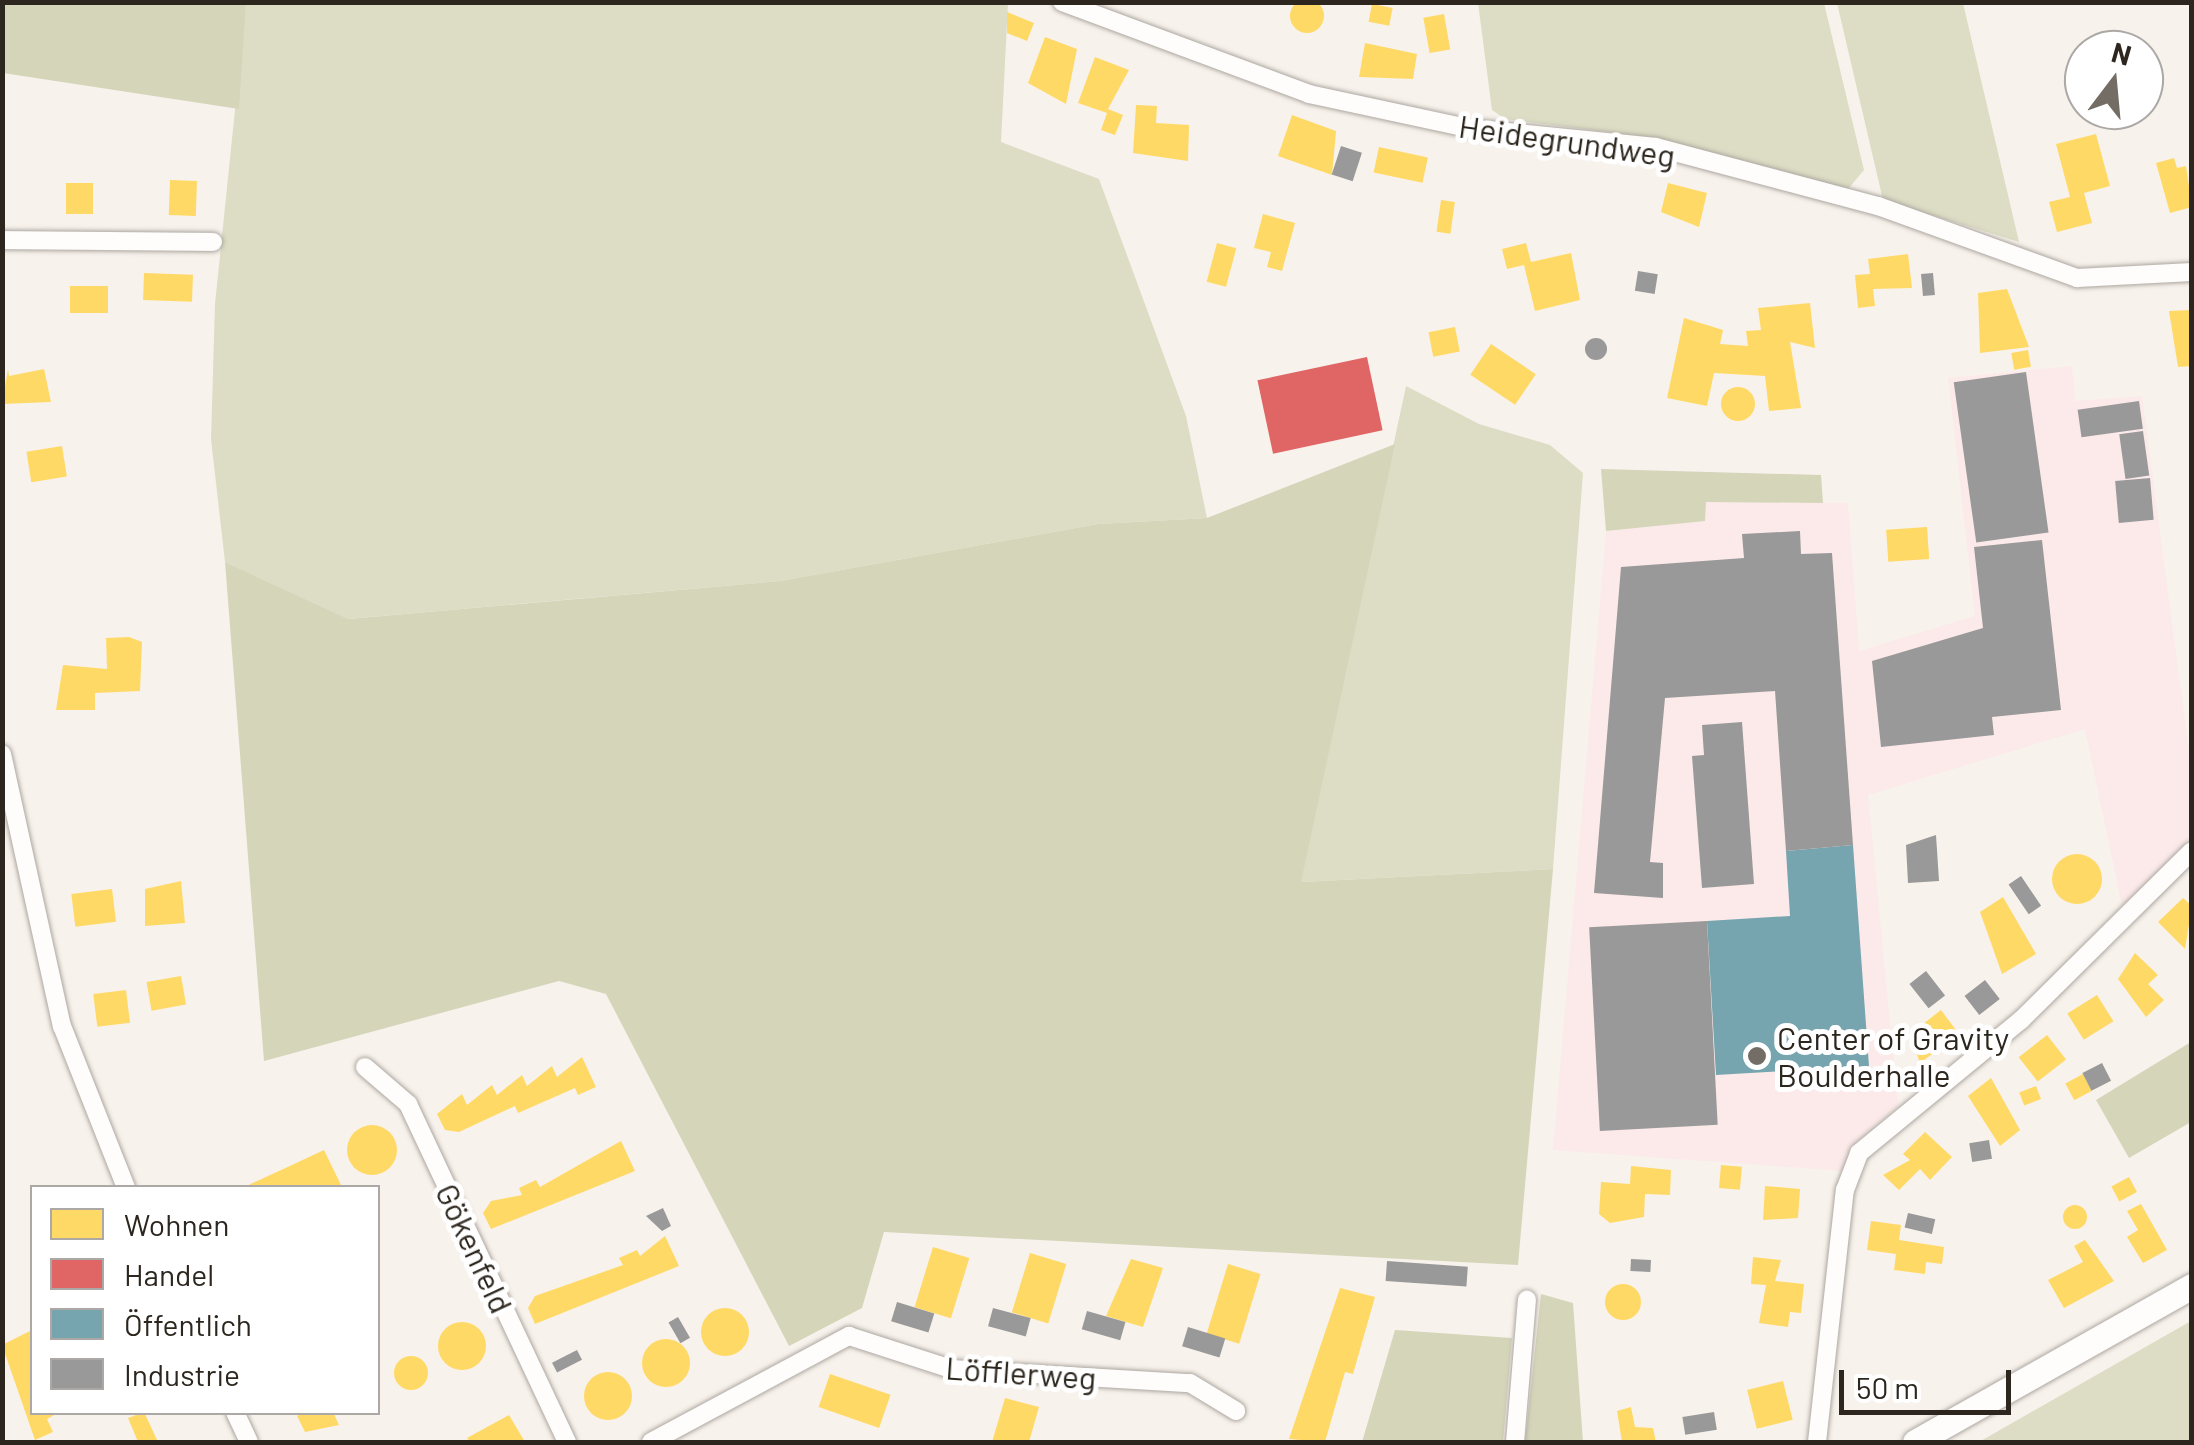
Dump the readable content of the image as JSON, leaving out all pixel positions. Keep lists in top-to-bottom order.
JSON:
{
  "streets": {
    "street": ["Heidegrundweg", "Gökenfeld", "Löfflerweg"]
  },
  "places": ["Center of Gravity Boulderhalle"],
  "legend": [
    "Wohnen",
    "Handel",
    "Öffentlich",
    "Industrie"
  ],
  "scale_bar": "50 m",
  "north": "top"
}
